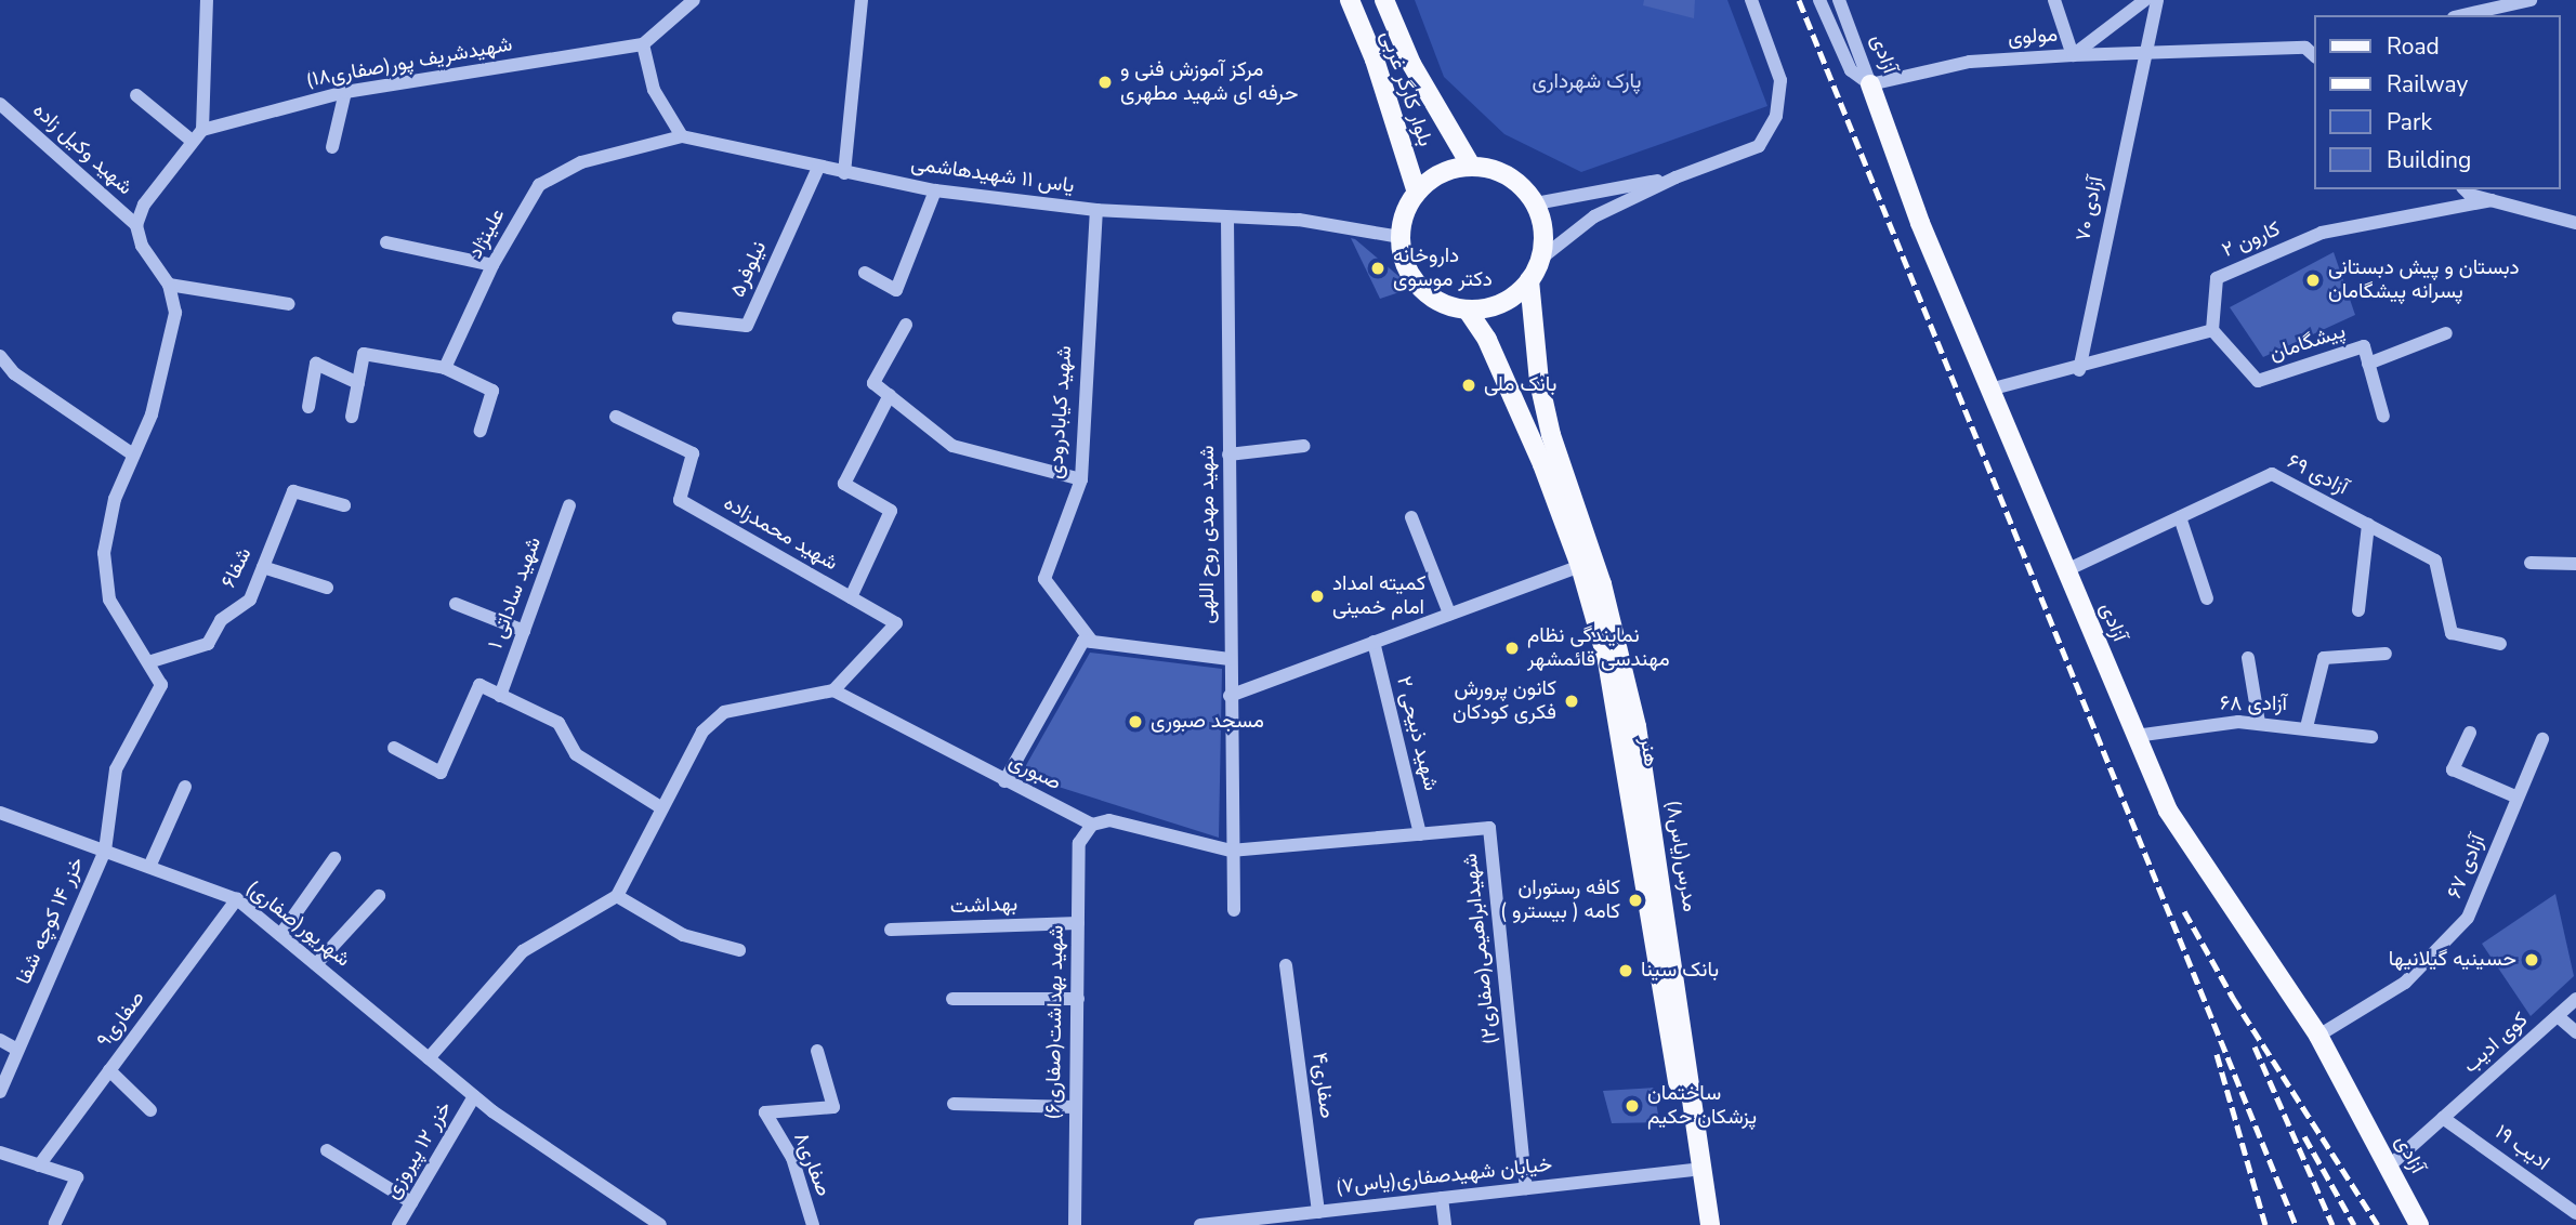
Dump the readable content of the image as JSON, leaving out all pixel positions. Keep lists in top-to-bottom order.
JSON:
{
  "streets": {
    "main road": [
      "آزادی",
      "بلوار کارگر غربی",
      "هنر",
      "مدرس(یاس۸)"
    ],
    "street": [
      "مولوی",
      "شهیدشریف پور(صفاری۱۸)",
      "شهید وکیل زاده",
      "یاس ۱۱ شهیدهاشمی",
      "آزادی ۷۰",
      "علینژاد",
      "کارون ۲",
      "نیلوفر۵",
      "پیشگامان",
      "شهید کیابادرودی",
      "آزادی ۶۹",
      "شهید محمدزاده",
      "شهید مهدی روح اللهی",
      "شفا۶",
      "شهید ساداتی ۱",
      "آزادی ۶۸",
      "شهید ذبیحی ۲",
      "صبوری",
      "آزادی ۶۷",
      "بهداشت",
      "خزر ۱۴ کوچه شفا",
      "شهریور(صفاری)",
      "شهیدابراهیمی(صفاری۲)",
      "صفاری۹",
      "شهید بهداشت(صفاری۶)",
      "کوی ادیب",
      "صفاری۴",
      "ادیب ۱۹",
      "خزر ۱۲ پیروزی",
      "صفاری۸",
      "خیابان شهیدصفاری(یاس۷)"
    ]
  },
  "crossings": [
    ["مولوی", "آزادی"],
    ["مولوی", "آزادی ۷۰"],
    ["آزادی", "آزادی ۶۹"],
    ["آزادی", "آزادی ۶۸"],
    ["آزادی", "آزادی ۶۷"],
    ["آزادی", "کوی ادیب"],
    ["شهیدشریف پور(صفاری۱۸)", "شهید وکیل زاده"],
    ["بلوار کارگر غربی", "یاس ۱۱ شهیدهاشمی"],
    ["بلوار کارگر غربی", "هنر"],
    ["بلوار کارگر غربی", "مدرس(یاس۸)"],
    ["یاس ۱۱ شهیدهاشمی", "علینژاد"],
    ["یاس ۱۱ شهیدهاشمی", "نیلوفر۵"],
    ["یاس ۱۱ شهیدهاشمی", "شهید کیابادرودی"],
    ["یاس ۱۱ شهیدهاشمی", "شهید مهدی روح اللهی"],
    ["یاس ۱۱ شهیدهاشمی", "هنر"],
    ["یاس ۱۱ شهیدهاشمی", "مدرس(یاس۸)"],
    ["کارون ۲", "پیشگامان"],
    ["شهید محمدزاده", "صبوری"],
    ["شهید مهدی روح اللهی", "صبوری"],
    ["شهید مهدی روح اللهی", "شهیدابراهیمی(صفاری۲)"],
    ["شهید ذبیحی ۲", "شهیدابراهیمی(صفاری۲)"],
    ["هنر", "مدرس(یاس۸)"],
    ["هنر", "خیابان شهیدصفاری(یاس۷)"],
    ["صبوری", "شهیدابراهیمی(صفاری۲)"],
    ["صبوری", "شهید بهداشت(صفاری۶)"],
    ["بهداشت", "شهید بهداشت(صفاری۶)"],
    ["خزر ۱۴ کوچه شفا", "شهریور(صفاری)"],
    ["شهریور(صفاری)", "صفاری۹"],
    ["شهریور(صفاری)", "خزر ۱۲ پیروزی"],
    ["شهیدابراهیمی(صفاری۲)", "خیابان شهیدصفاری(یاس۷)"],
    ["کوی ادیب", "ادیب ۱۹"],
    ["صفاری۴", "خیابان شهیدصفاری(یاس۷)"]
  ],
  "parks": ["پارک شهرداری"],
  "places": [
    "مرکز آموزش فنی و حرفه ای شهید مطهری",
    "داروخانه دکتر موسوی",
    "دبستان و پیش دبستانی پسرانه پیشگامان",
    "بانک ملی",
    "کمیته امداد امام خمینی",
    "نمایندگی نظام مهندسی قائمشهر",
    "کانون پرورش فکری کودکان",
    "مسجد صبوری",
    "کافه رستوران کامه ( بیسترو )",
    "حسینیه گیلانیها",
    "بانک سینا",
    "ساختمان پزشکان حکیم"
  ],
  "legend": [
    "Road",
    "Railway",
    "Park",
    "Building"
  ]
}
